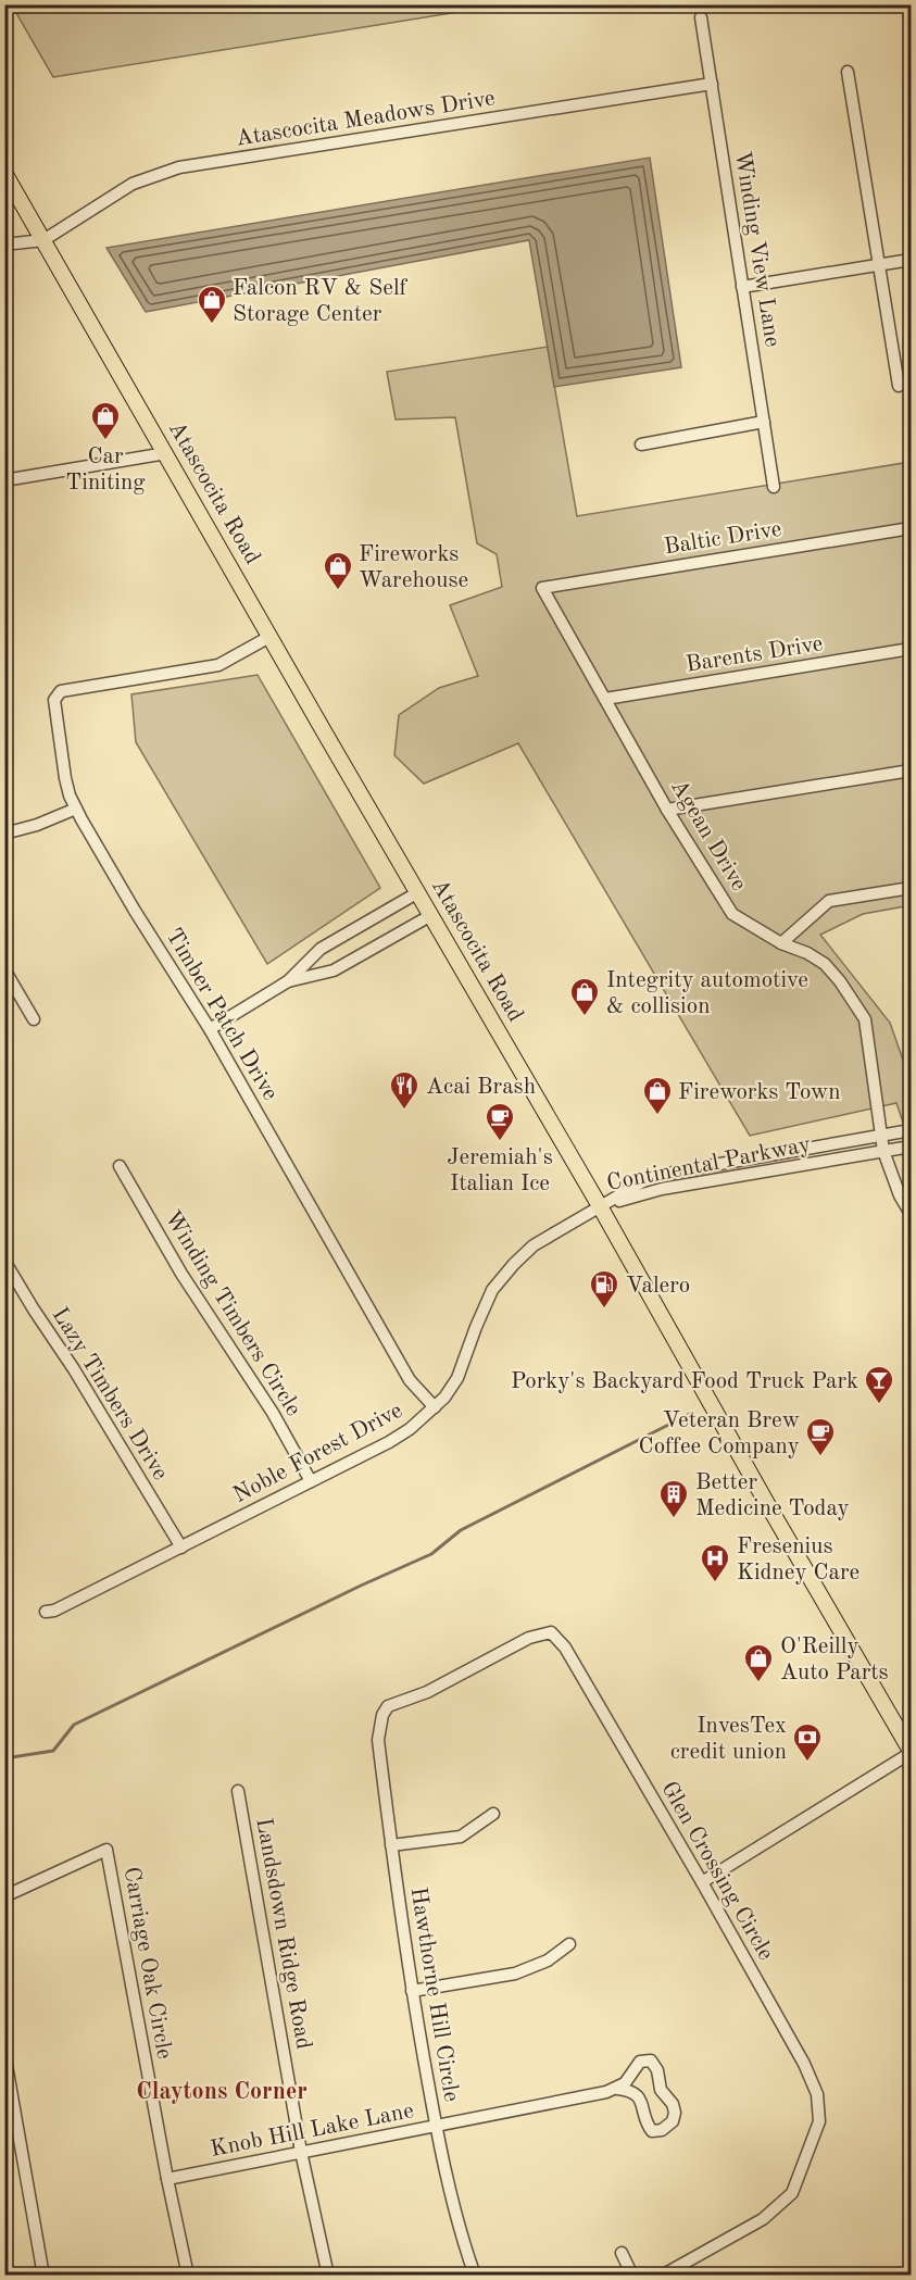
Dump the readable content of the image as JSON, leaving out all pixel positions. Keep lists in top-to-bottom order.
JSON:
{
  "streets": {
    "main road": ["Atascocita Road"],
    "street": [
      "Atascocita Meadows Drive",
      "Winding View Lane",
      "Baltic Drive",
      "Barents Drive",
      "Agean Drive",
      "Timber Patch Drive",
      "Continental Parkway",
      "Winding Timbers Circle",
      "Lazy Timbers Drive",
      "Noble Forest Drive",
      "Glen Crossing Circle",
      "Landsdown Ridge Road",
      "Carriage Oak Circle",
      "Hawthorne Hill Circle",
      "Knob Hill Lake Lane"
    ]
  },
  "crossings": [
    ["Atascocita Meadows Drive", "Winding View Lane"],
    ["Atascocita Meadows Drive", "Atascocita Road"],
    ["Atascocita Road", "Timber Patch Drive"],
    ["Atascocita Road", "Continental Parkway"],
    ["Atascocita Road", "Noble Forest Drive"],
    ["Baltic Drive", "Agean Drive"],
    ["Barents Drive", "Agean Drive"],
    ["Agean Drive", "Continental Parkway"],
    ["Timber Patch Drive", "Noble Forest Drive"],
    ["Continental Parkway", "Noble Forest Drive"],
    ["Winding Timbers Circle", "Noble Forest Drive"],
    ["Lazy Timbers Drive", "Noble Forest Drive"],
    ["Glen Crossing Circle", "Hawthorne Hill Circle"],
    ["Landsdown Ridge Road", "Knob Hill Lake Lane"],
    ["Carriage Oak Circle", "Knob Hill Lake Lane"],
    ["Hawthorne Hill Circle", "Knob Hill Lake Lane"]
  ],
  "districts": ["Claytons Corner"],
  "places": {
    "shop": [
      "Falcon RV & Self Storage Center",
      "Car Tiniting",
      "Fireworks Warehouse",
      "Integrity automotive & collision",
      "Fireworks Town",
      "O'Reilly Auto Parts"
    ],
    "restaurant": ["Acai Brash"],
    "cafe": ["Jeremiah's Italian Ice", "Veteran Brew Coffee Company"],
    "fuel station": ["Valero"],
    "bar": ["Porky's Backyard Food Truck Park"],
    "building": ["Better Medicine Today"],
    "hospital": ["Fresenius Kidney Care"],
    "bank": ["InvesTex credit union"]
  }
}
